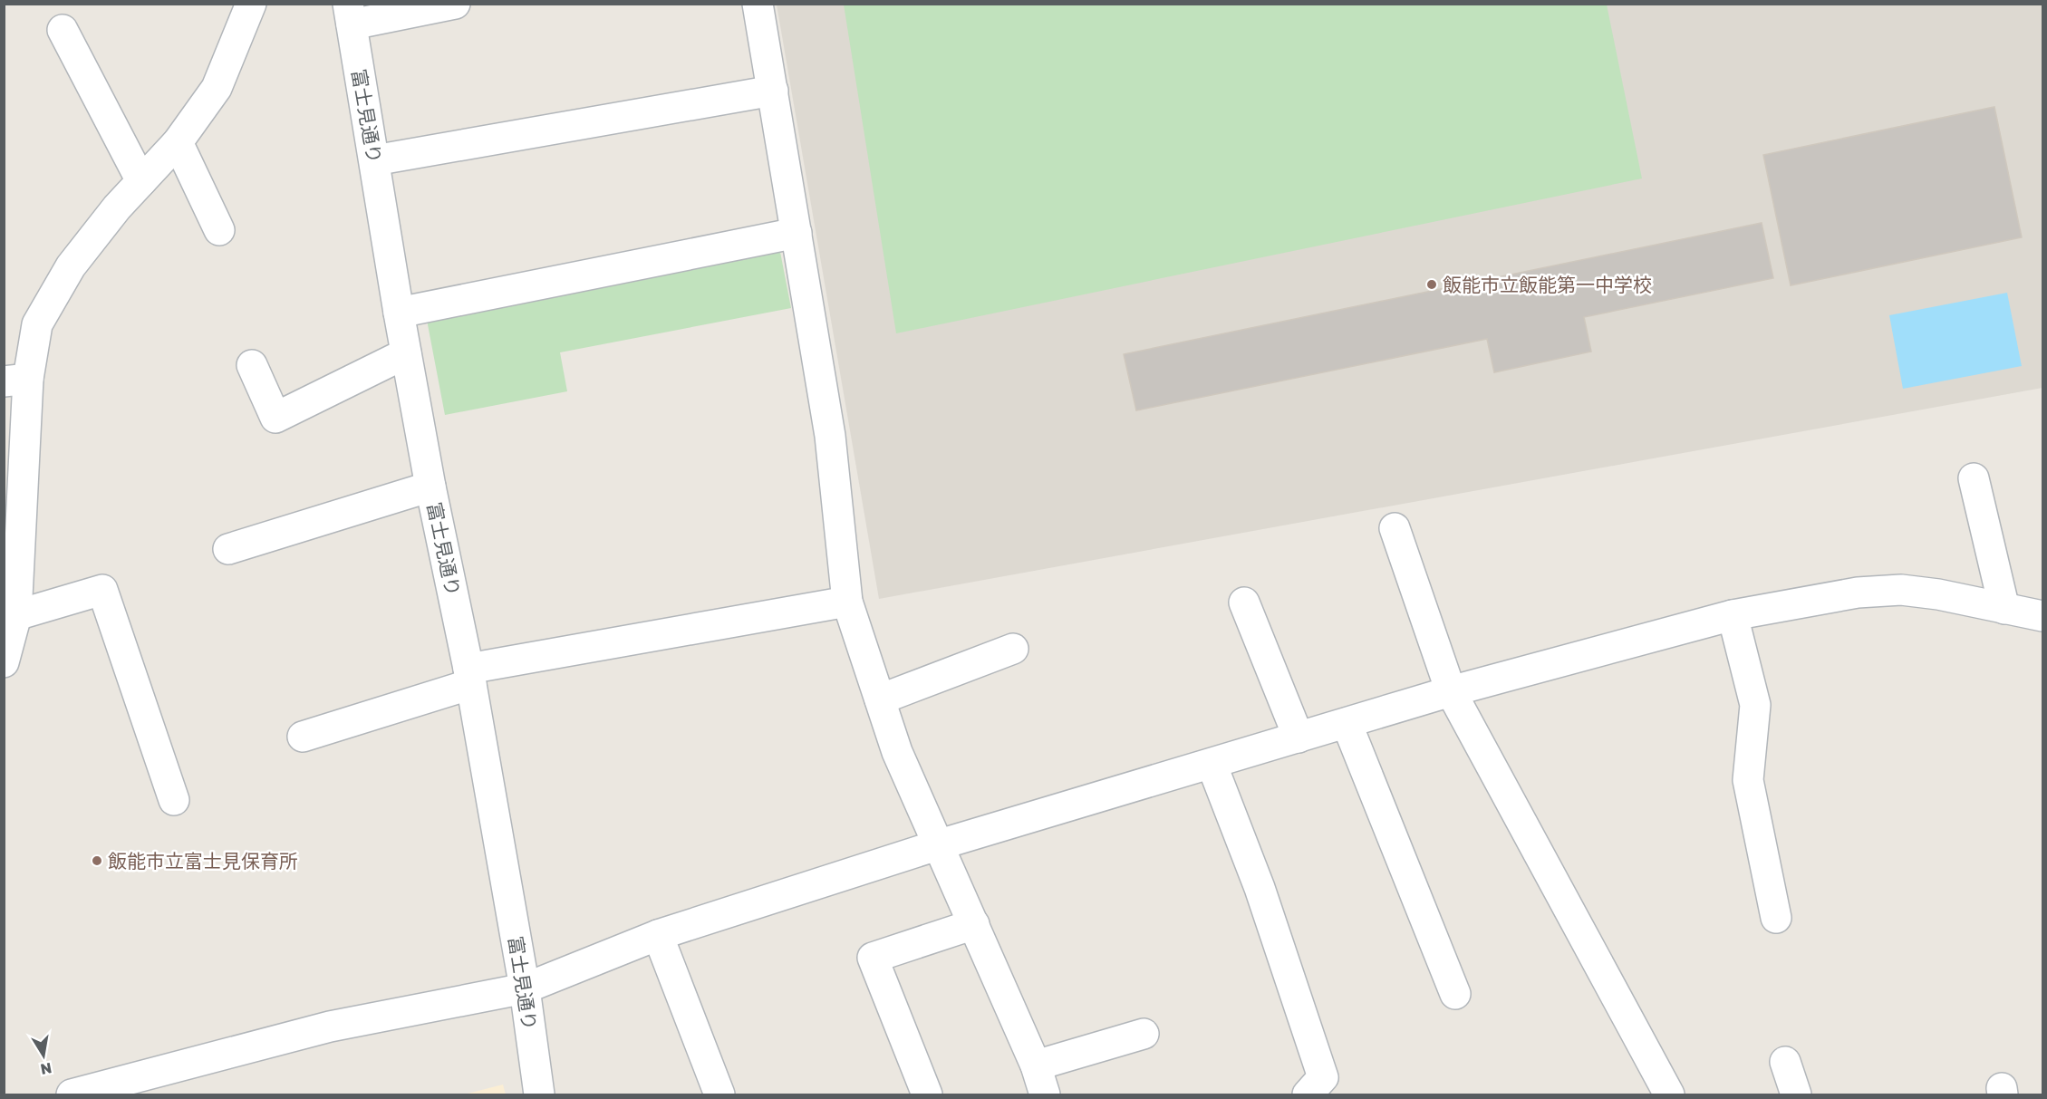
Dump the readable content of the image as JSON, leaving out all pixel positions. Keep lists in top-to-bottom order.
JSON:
{
  "streets": {
    "street": ["富士見通り"]
  },
  "places": ["飯能市立飯能第一中学校", "飯能市立富士見保育所"],
  "north": "bottom"
}
